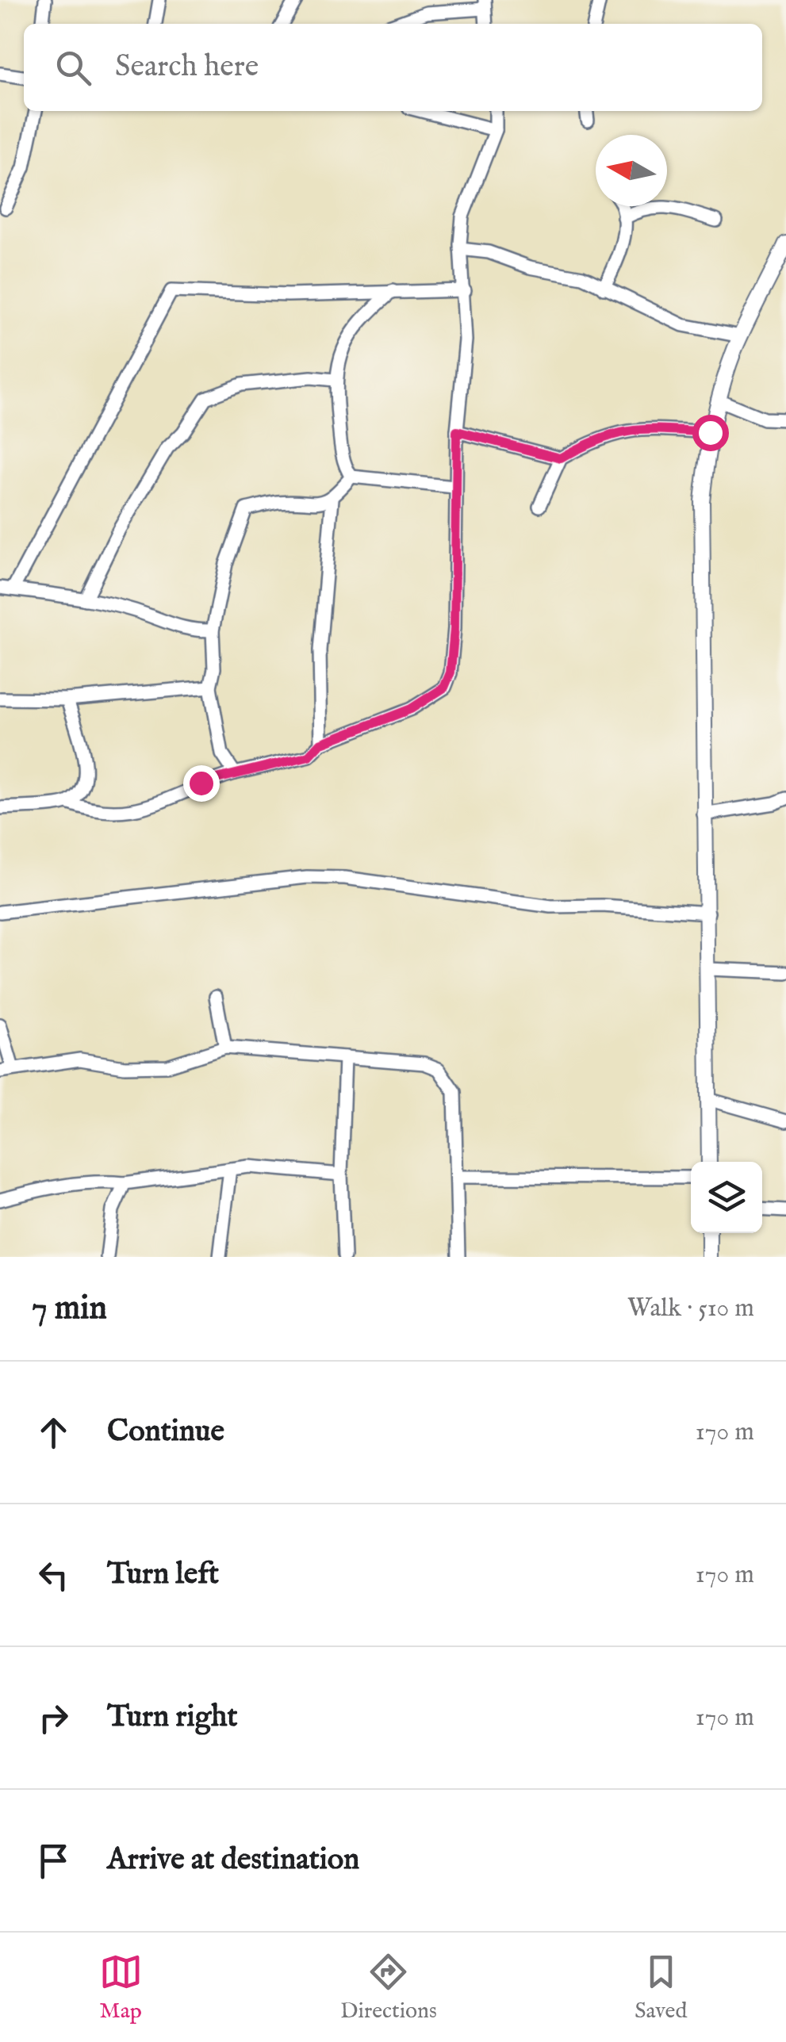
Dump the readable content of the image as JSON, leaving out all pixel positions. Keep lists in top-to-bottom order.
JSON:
{
  "north": "left",
  "page": {
    "search": "Search here",
    "heading": ["7 min", "Walk · 510 m"],
    "list": [
      ["Continue", "170 m"],
      ["Turn left", "170 m"],
      ["Turn right", "170 m"],
      "Arrive at destination"
    ],
    "nav": ["Map", "Directions", "Saved"]
  }
}
